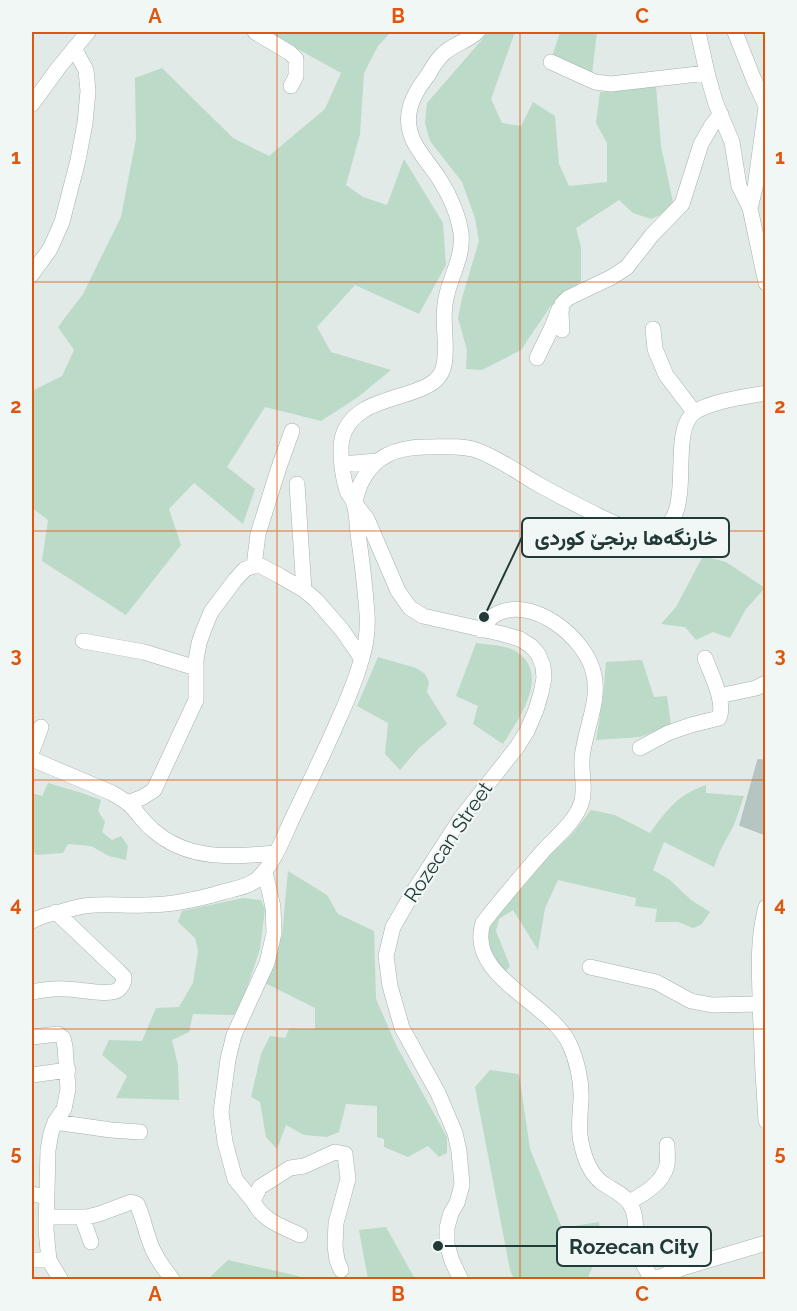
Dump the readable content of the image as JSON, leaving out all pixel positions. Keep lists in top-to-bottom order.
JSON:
{
  "streets": {
    "street": ["Rozecan Street"]
  },
  "places": ["خارنگەها برنجێ کوردی", "Rozecan City"],
  "grid": {
    "columns": ["A", "B", "C"],
    "rows": [
      "1",
      "2",
      "3",
      "4",
      "5"
    ]
  }
}
